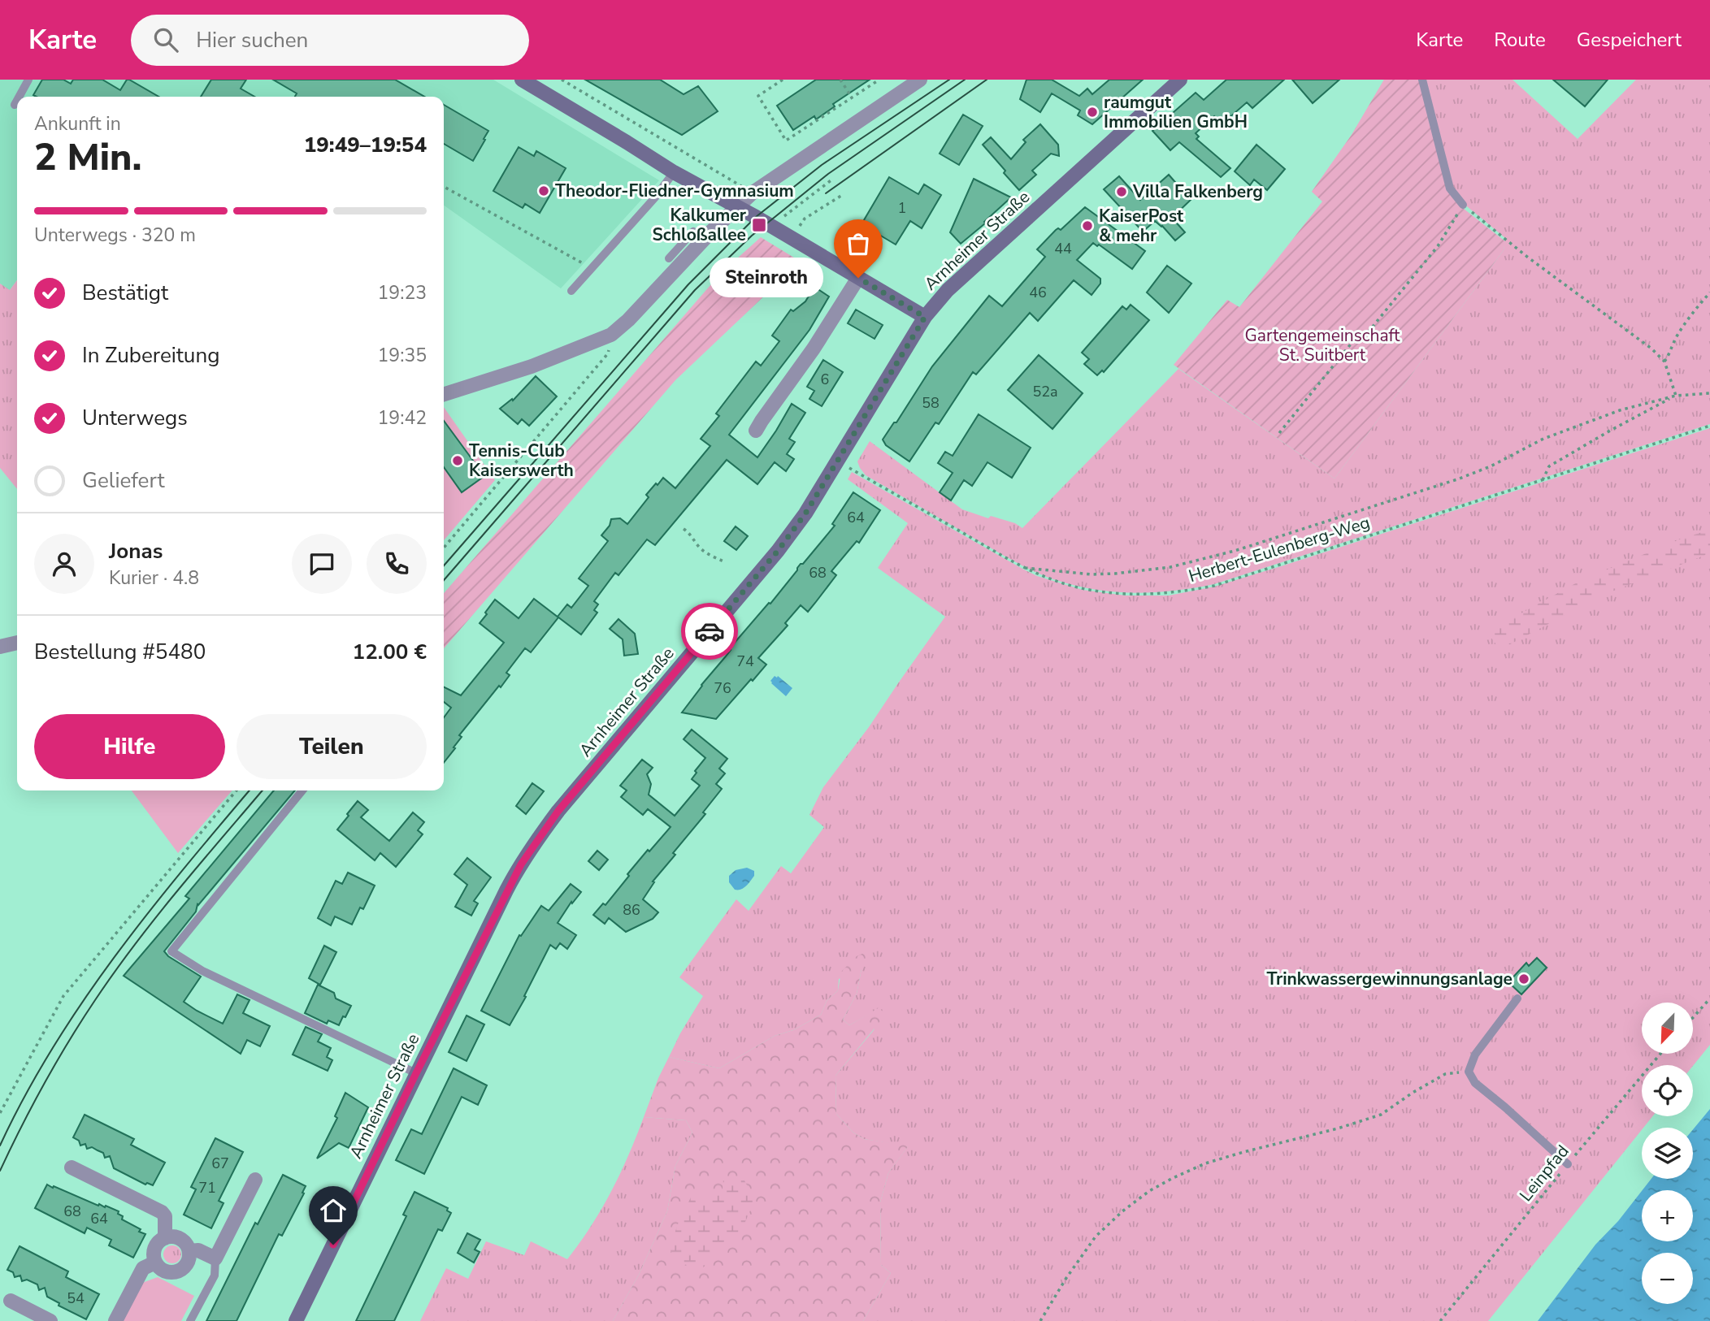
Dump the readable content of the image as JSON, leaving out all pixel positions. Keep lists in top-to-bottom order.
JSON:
{
  "streets": {
    "main road": ["Arnheimer Straße"],
    "path": ["Herbert-Eulenberg-Weg", "Leinpfad"]
  },
  "crossings": [
    ["Arnheimer Straße", "Herbert-Eulenberg-Weg"]
  ],
  "parks": ["Gartengemeinschaft St. Suitbert"],
  "places": {
    "other": [
      "raumgut Immobilien GmbH",
      "Theodor-Fliedner-Gymnasium",
      "Villa Falkenberg",
      "KaiserPost & mehr",
      "Steinroth",
      "Tennis-Club Kaiserswerth",
      "Trinkwassergewinnungsanlage"
    ],
    "transit": ["Kalkumer Schloßallee"]
  },
  "house_numbers": [
    "1",
    "44",
    "46",
    "6",
    "52a",
    "58",
    "64",
    "68",
    "74",
    "76",
    "86",
    "67",
    "71",
    "68",
    "64",
    "54"
  ],
  "north": "bottom left",
  "page": {
    "header": "Karte",
    "search": "Hier suchen",
    "nav": ["Karte", "Route", "Gespeichert"],
    "heading": ["2 Min.", "Ankunft in", "19:49–19:54"],
    "panel": [
      "Jonas",
      "Kurier · 4.8",
      "Bestellung #5480",
      "12.00 €"
    ],
    "bar": "Unterwegs · 320 m",
    "bubble": "Steinroth",
    "list": [
      ["Bestätigt", "19:23"],
      ["In Zubereitung", "19:35"],
      ["Unterwegs", "19:42"],
      "Geliefert"
    ],
    "buttons": ["Hilfe", "Teilen"],
    "map_buttons": ["+", "−"]
  }
}
